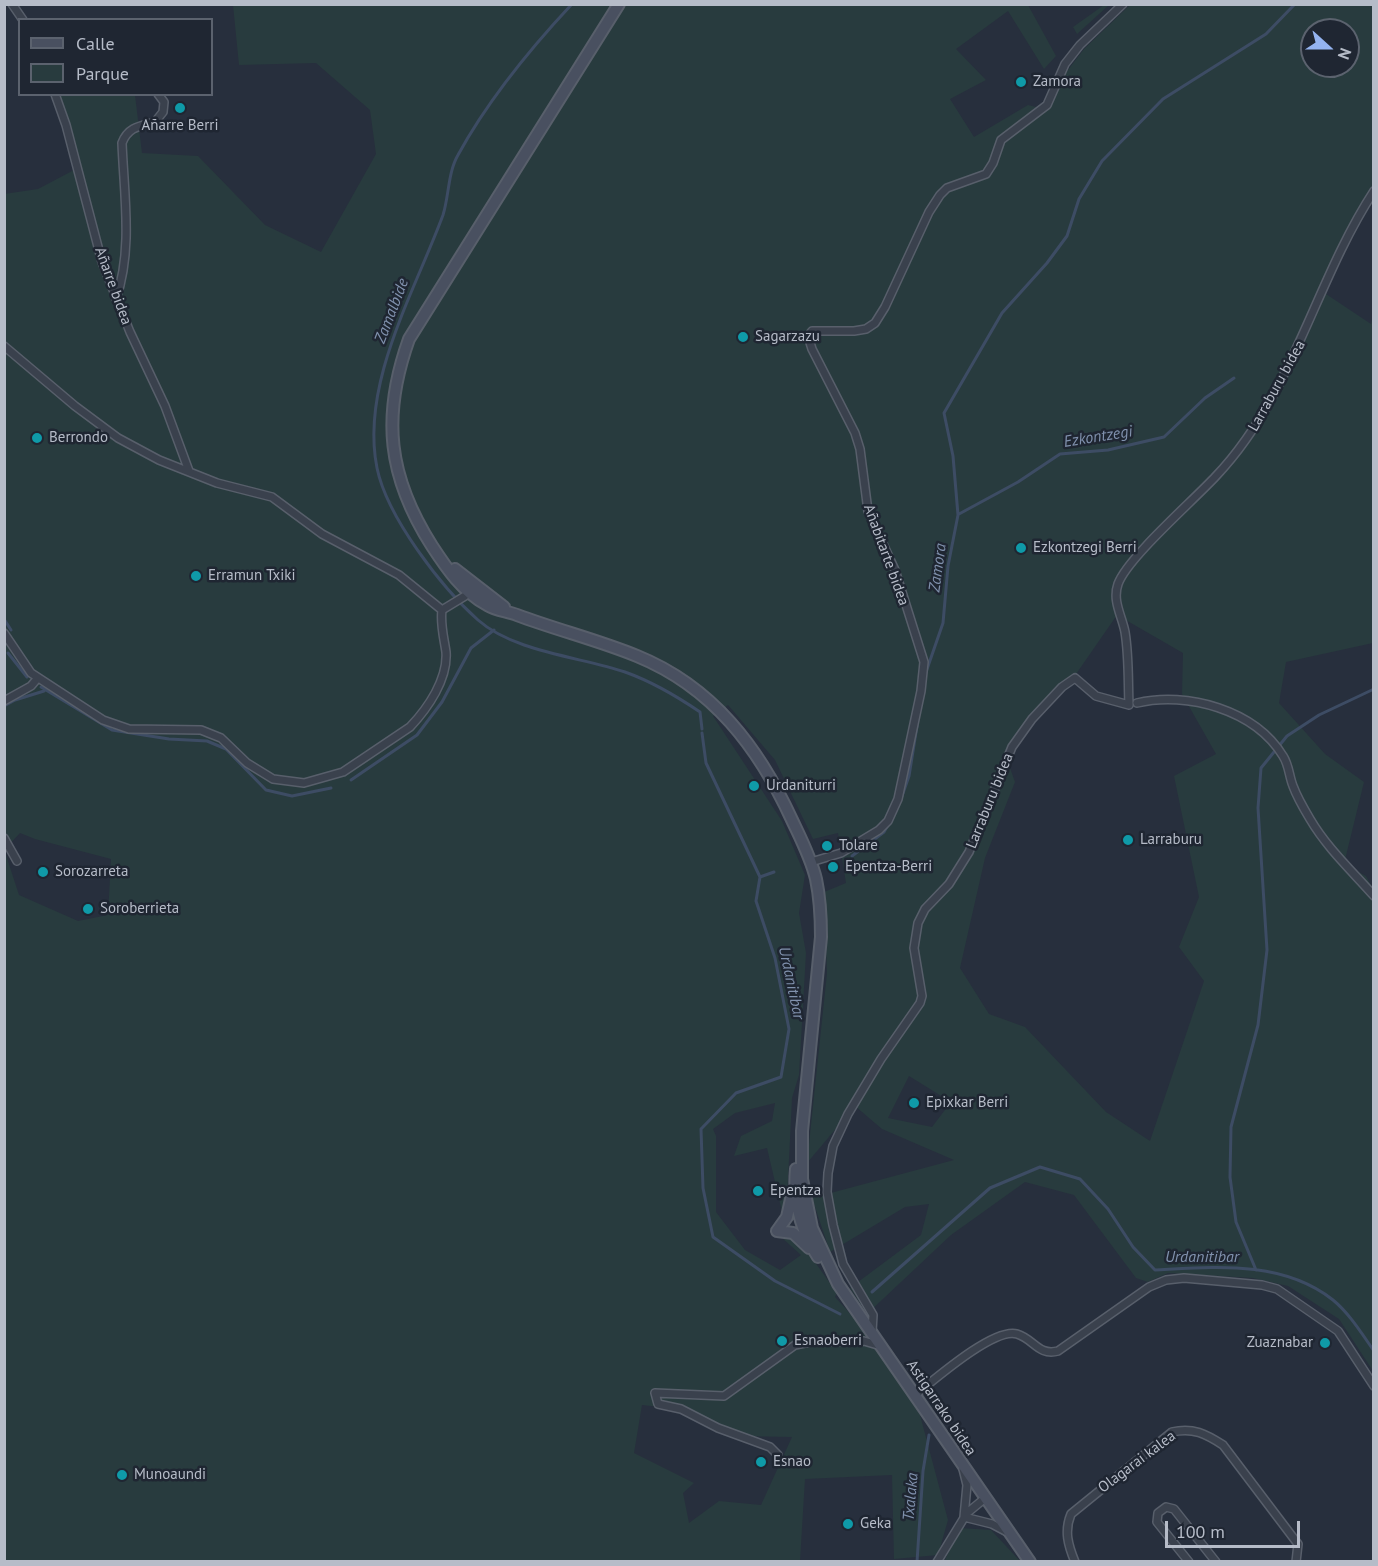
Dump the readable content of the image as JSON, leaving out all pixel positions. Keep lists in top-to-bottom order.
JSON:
{
  "streets": {
    "main road": ["Astigarrako bidea"],
    "street": [
      "Añarre bidea",
      "Larraburu bidea",
      "Añabitarte bidea",
      "Olagarai kalea"
    ]
  },
  "crossings": [
    ["Larraburu bidea", "Astigarrako bidea"],
    ["Añabitarte bidea", "Astigarrako bidea"]
  ],
  "water": [
    "Zamalbide",
    "Ezkontzegi",
    "Zamora",
    "Urdanitibar",
    "Txalaka"
  ],
  "places": [
    "Zamora",
    "Añarre Berri",
    "Sagarzazu",
    "Berrondo",
    "Ezkontzegi Berri",
    "Erramun Txiki",
    "Urdaniturri",
    "Larraburu",
    "Tolare",
    "Epentza-Berri",
    "Sorozarreta",
    "Soroberrieta",
    "Epixkar Berri",
    "Epentza",
    "Esnaoberri",
    "Zuaznabar",
    "Esnao",
    "Munoaundi",
    "Geka"
  ],
  "legend": ["Calle", "Parque"],
  "scale_bar": "100 m",
  "north": "right"
}
